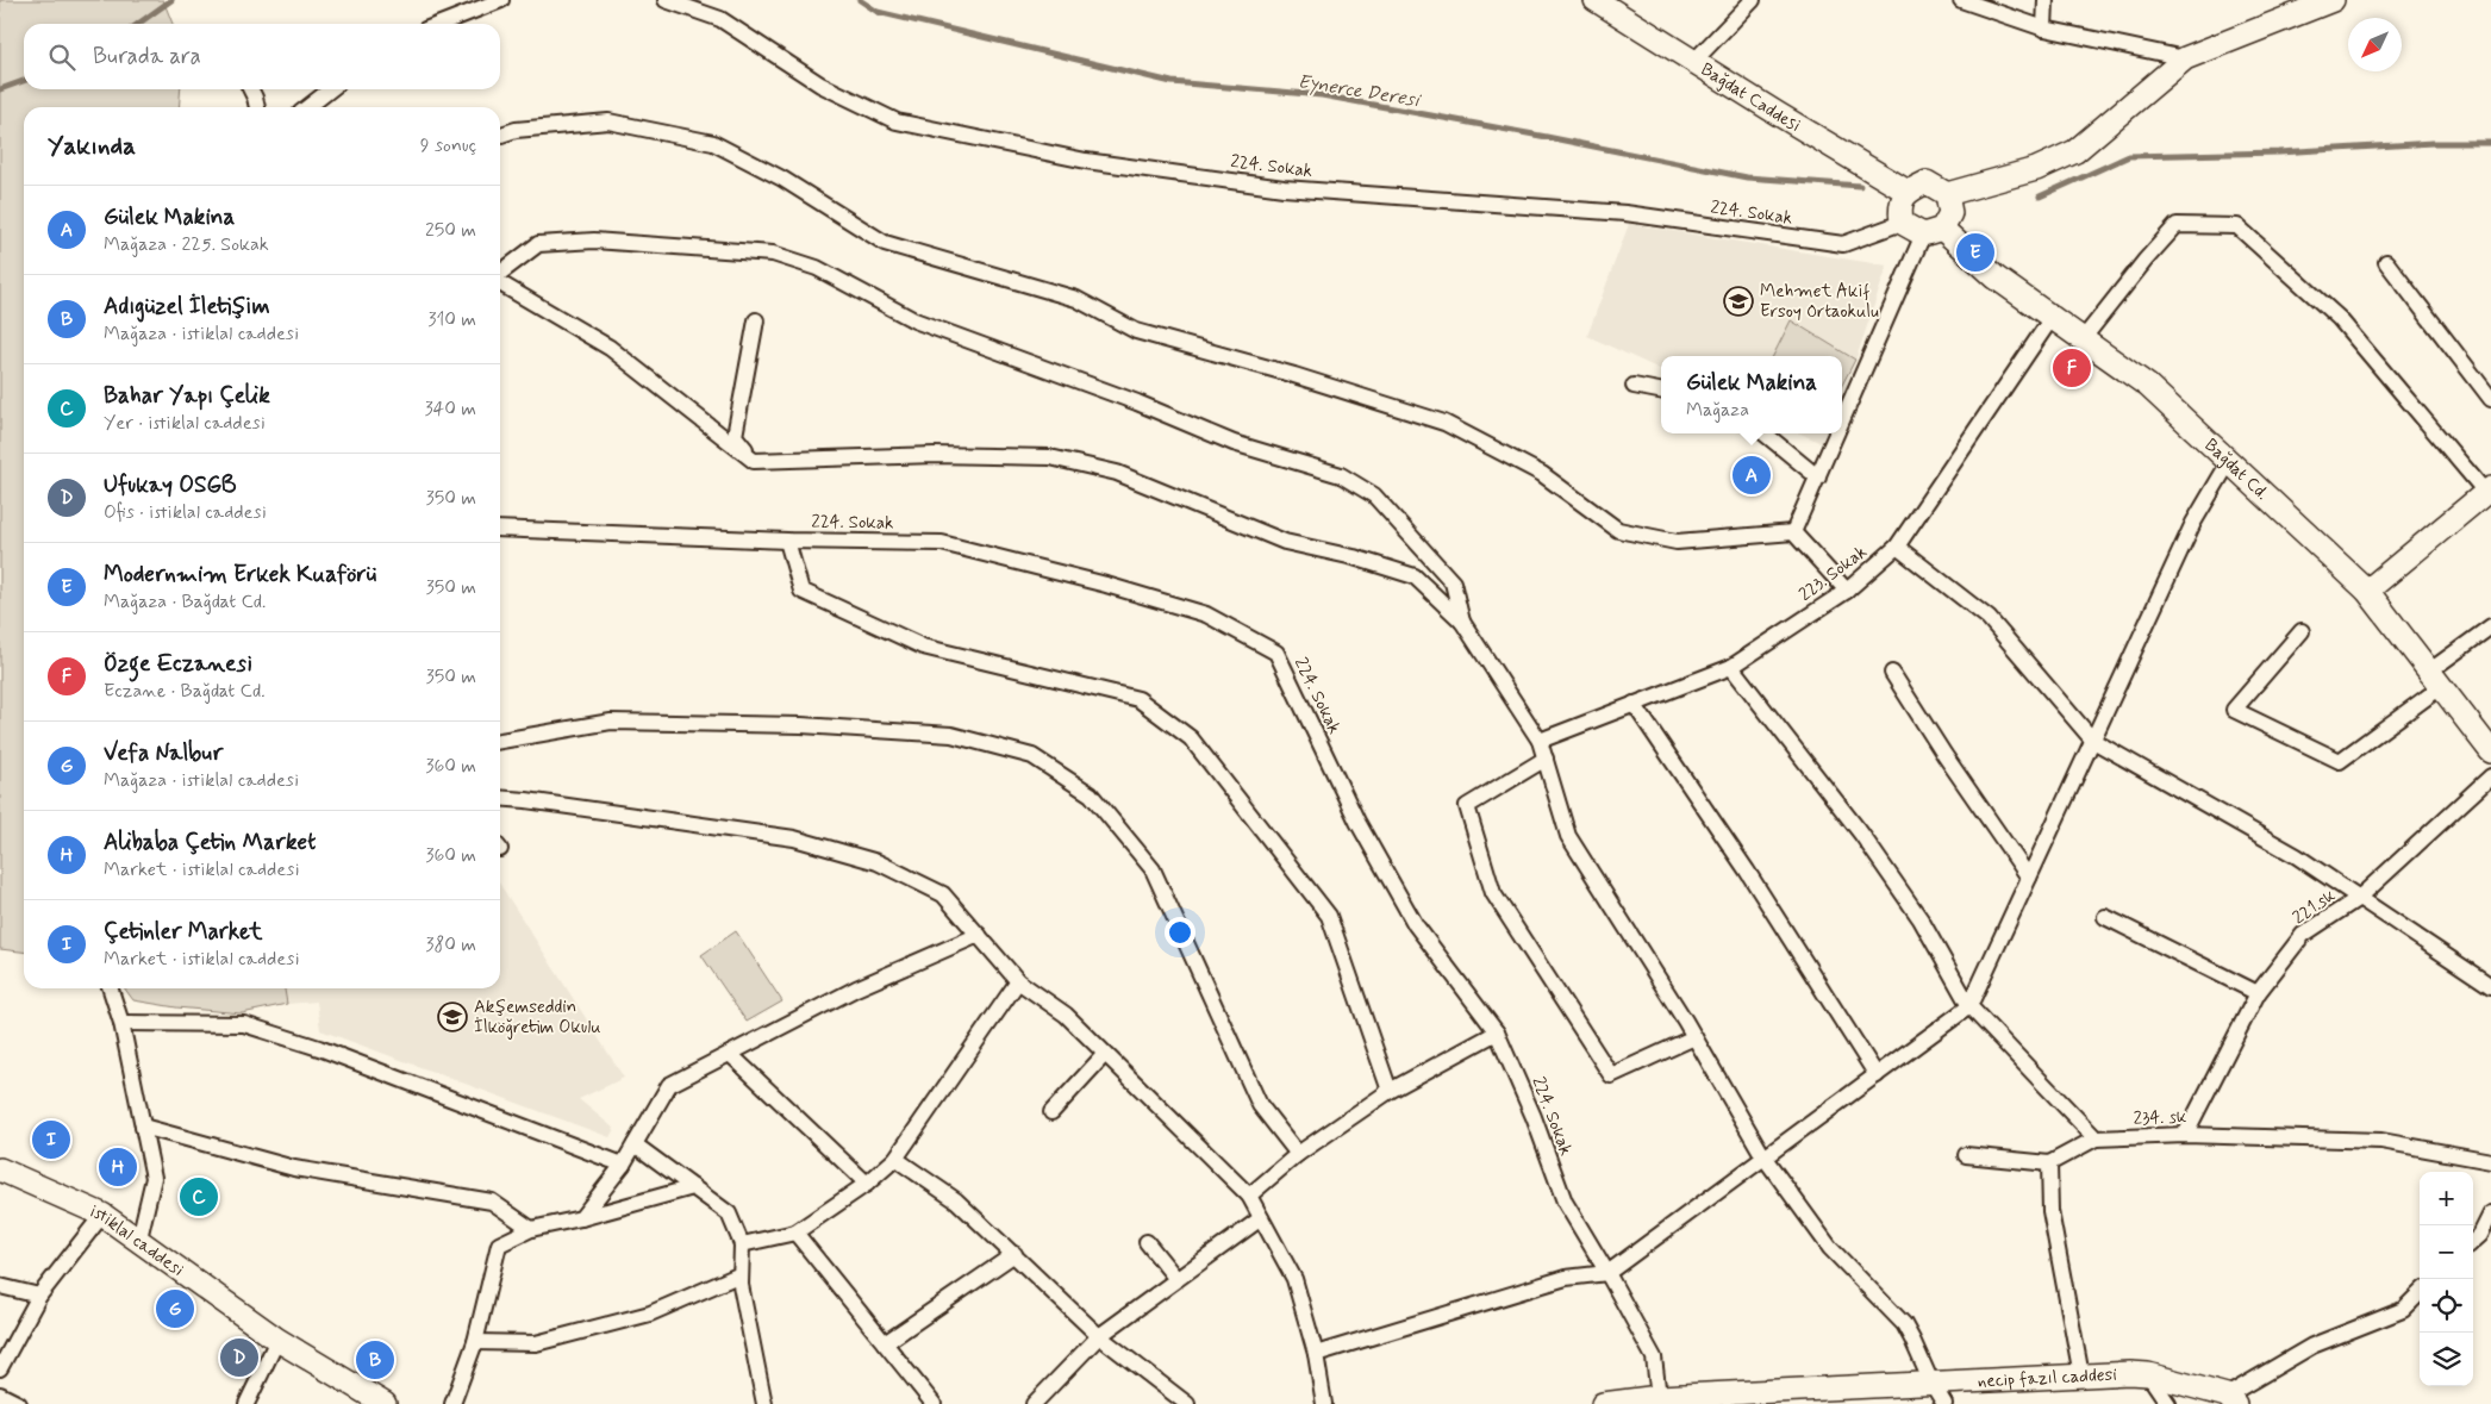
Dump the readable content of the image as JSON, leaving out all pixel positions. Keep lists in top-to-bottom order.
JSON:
{
  "streets": {
    "main road": [
      "Bağdat Caddesi",
      "Bağdat Cd.",
      "istiklal caddesi",
      "necip fazıl caddesi"
    ],
    "street": [
      "224. Sokak",
      "223. Sokak",
      "221.sk",
      "234. sk"
    ]
  },
  "crossings": [
    ["Bağdat Caddesi", "224. Sokak"],
    ["Bağdat Caddesi", "Bağdat Cd."],
    ["224. Sokak", "Bağdat Cd."],
    ["224. Sokak", "necip fazıl caddesi"],
    ["Bağdat Cd.", "223. Sokak"],
    ["221.sk", "234. sk"]
  ],
  "water": ["Eynerce Deresi"],
  "places": {
    "school or university": ["Mehmet Akif Ersoy Ortaokulu", "Akşemseddin İlköğretim Okulu"]
  },
  "north": "bottom left",
  "page": {
    "search": "Burada ara",
    "heading": ["Yakında", "9 sonuç"],
    "list": [
      {
        "mark": "A",
        "name": "Gülek Makina",
        "note": "Mağaza · 225. Sokak",
        "value": "250 m"
      },
      {
        "mark": "B",
        "name": "Adıgüzel İletişim",
        "note": "Mağaza · istiklal caddesi",
        "value": "310 m"
      },
      {
        "mark": "C",
        "name": "Bahar Yapı Çelik",
        "note": "Yer · istiklal caddesi",
        "value": "340 m"
      },
      {
        "mark": "D",
        "name": "Ufukay OSGB",
        "note": "Ofis · istiklal caddesi",
        "value": "350 m"
      },
      {
        "mark": "E",
        "name": "Modernmim Erkek Kuaförü",
        "note": "Mağaza · Bağdat Cd.",
        "value": "350 m"
      },
      {
        "mark": "F",
        "name": "Özge Eczanesi",
        "note": "Eczane · Bağdat Cd.",
        "value": "350 m"
      },
      {
        "mark": "G",
        "name": "Vefa Nalbur",
        "note": "Mağaza · istiklal caddesi",
        "value": "360 m"
      },
      {
        "mark": "H",
        "name": "Alibaba Çetin Market",
        "note": "Market · istiklal caddesi",
        "value": "360 m"
      },
      {
        "mark": "I",
        "name": "Çetinler Market",
        "note": "Market · istiklal caddesi",
        "value": "380 m"
      }
    ],
    "pins": [
      "E",
      "F",
      "A",
      "I",
      "H",
      "C",
      "G",
      "D",
      "B"
    ],
    "popup": ["Gülek Makina", "Mağaza"],
    "map_buttons": ["+", "−"]
  }
}
